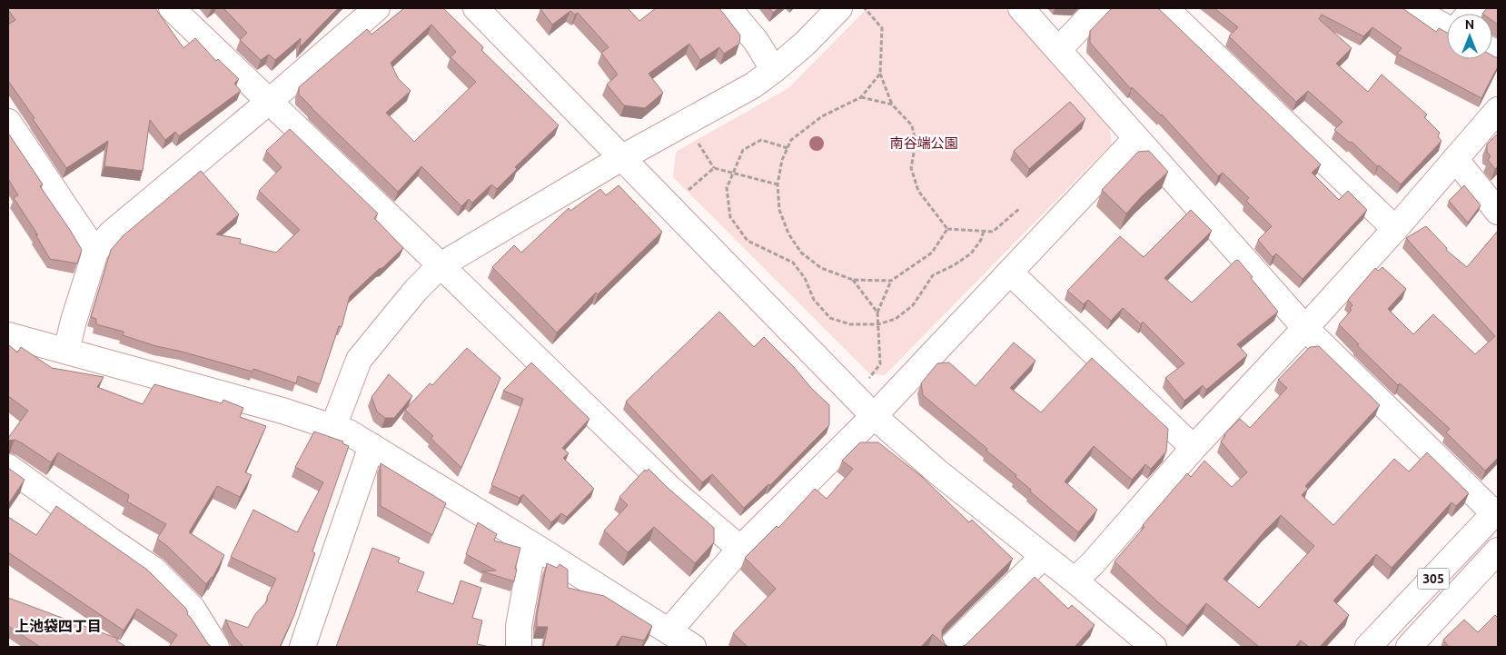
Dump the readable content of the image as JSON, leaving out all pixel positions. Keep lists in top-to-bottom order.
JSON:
{
  "streets": {
    "street": ["305"]
  },
  "districts": ["上池袋四丁目"],
  "parks": ["南谷端公園"],
  "north": "top"
}
